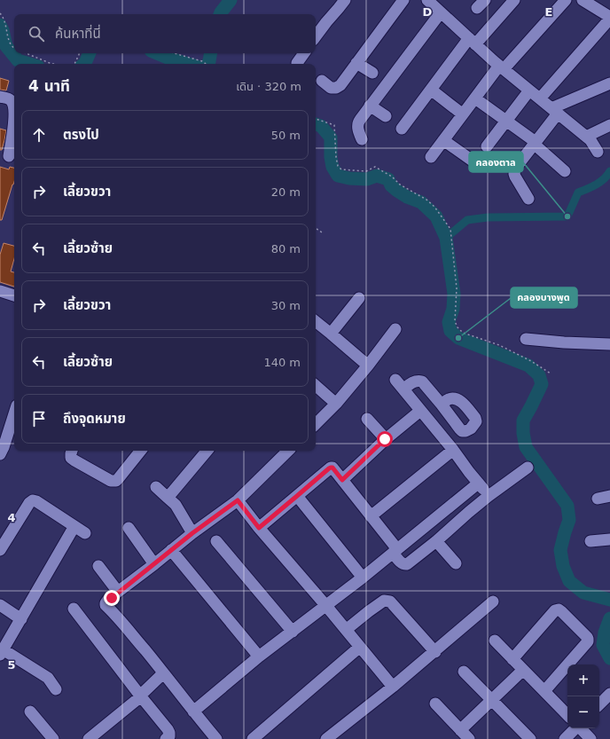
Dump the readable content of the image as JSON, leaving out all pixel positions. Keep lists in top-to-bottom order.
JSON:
{
  "places": ["คลองตาล", "คลองบางพูด"],
  "page": {
    "search": "ค้นหาที่นี่",
    "heading": ["4 นาที", "เดิน · 320 m"],
    "list": [
      ["ตรงไป", "50 m"],
      ["เลี้ยวขวา", "20 m"],
      ["เลี้ยวซ้าย", "80 m"],
      ["เลี้ยวขวา", "30 m"],
      ["เลี้ยวซ้าย", "140 m"],
      "ถึงจุดหมาย"
    ],
    "map_buttons": ["+", "−"]
  },
  "grid": {
    "columns": ["D", "E"],
    "rows": ["4", "5"]
  }
}
